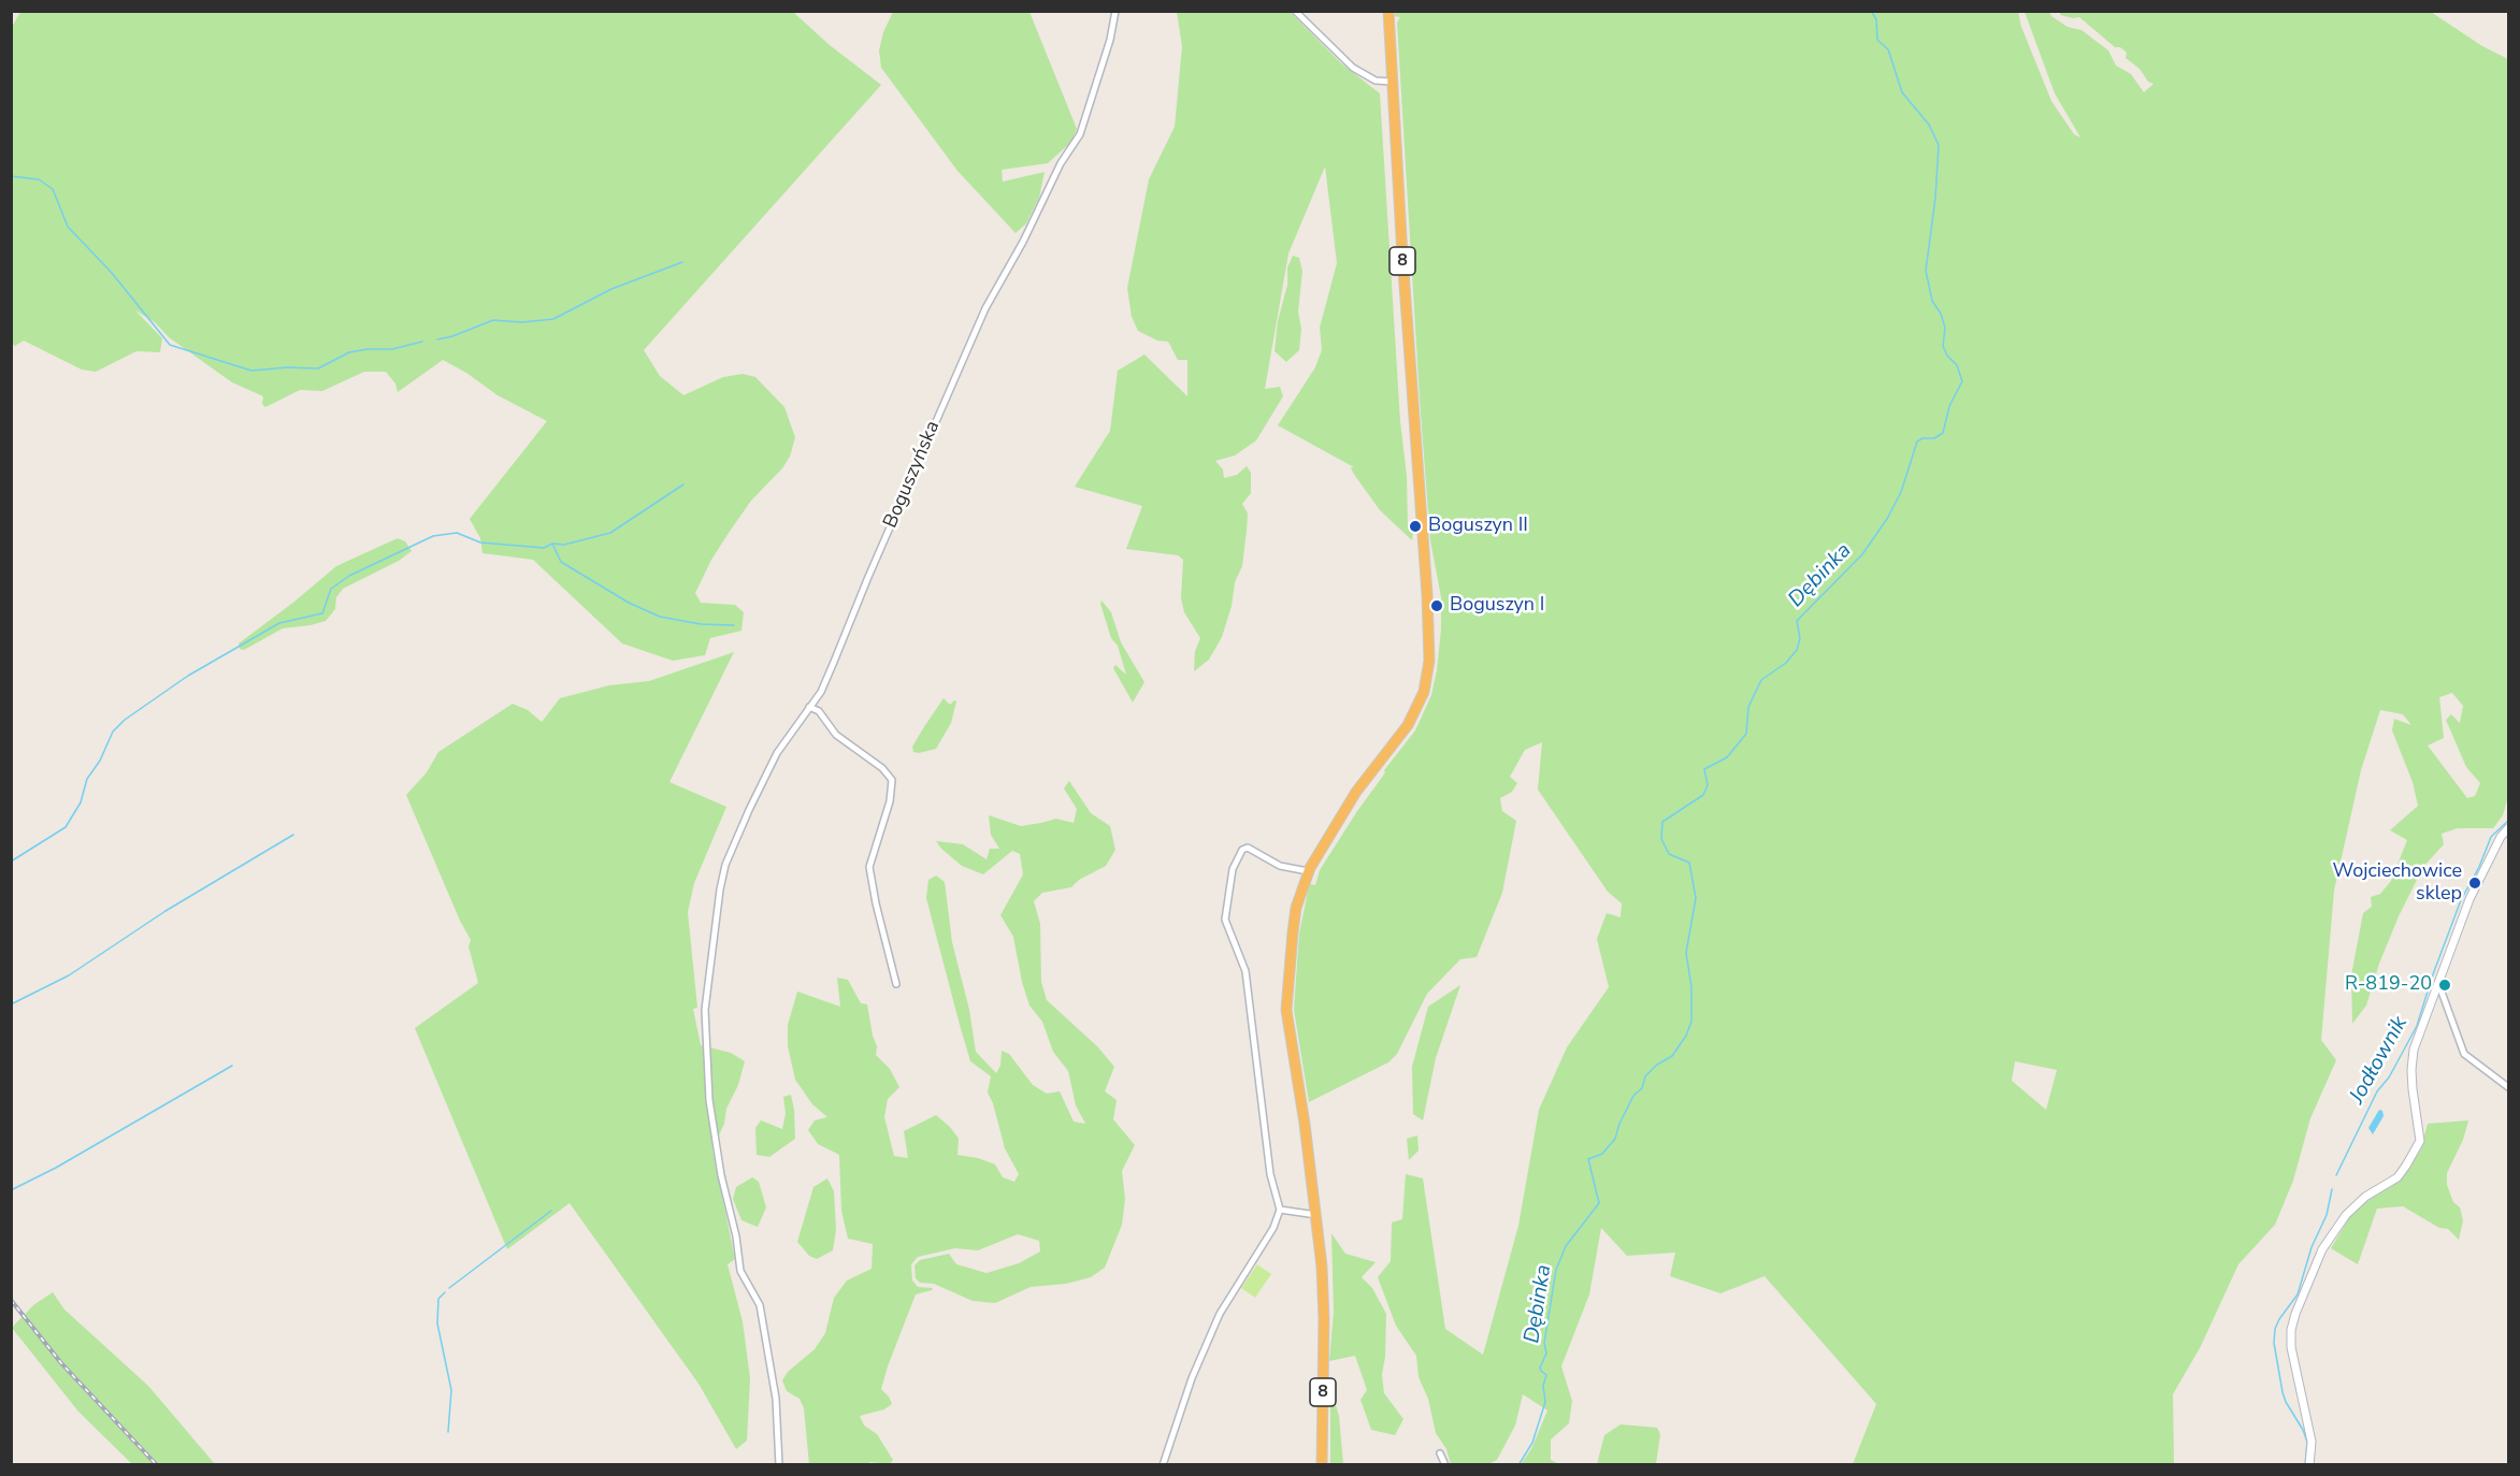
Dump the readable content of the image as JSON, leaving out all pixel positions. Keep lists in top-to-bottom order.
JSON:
{
  "streets": {
    "highway": ["8"],
    "street": ["Boguszyńska"]
  },
  "water": ["Dębinka", "Jodłownik"],
  "places": [
    "Boguszyn II",
    "Boguszyn I",
    "Wojciechowice sklep",
    "R-819-20"
  ]
}
